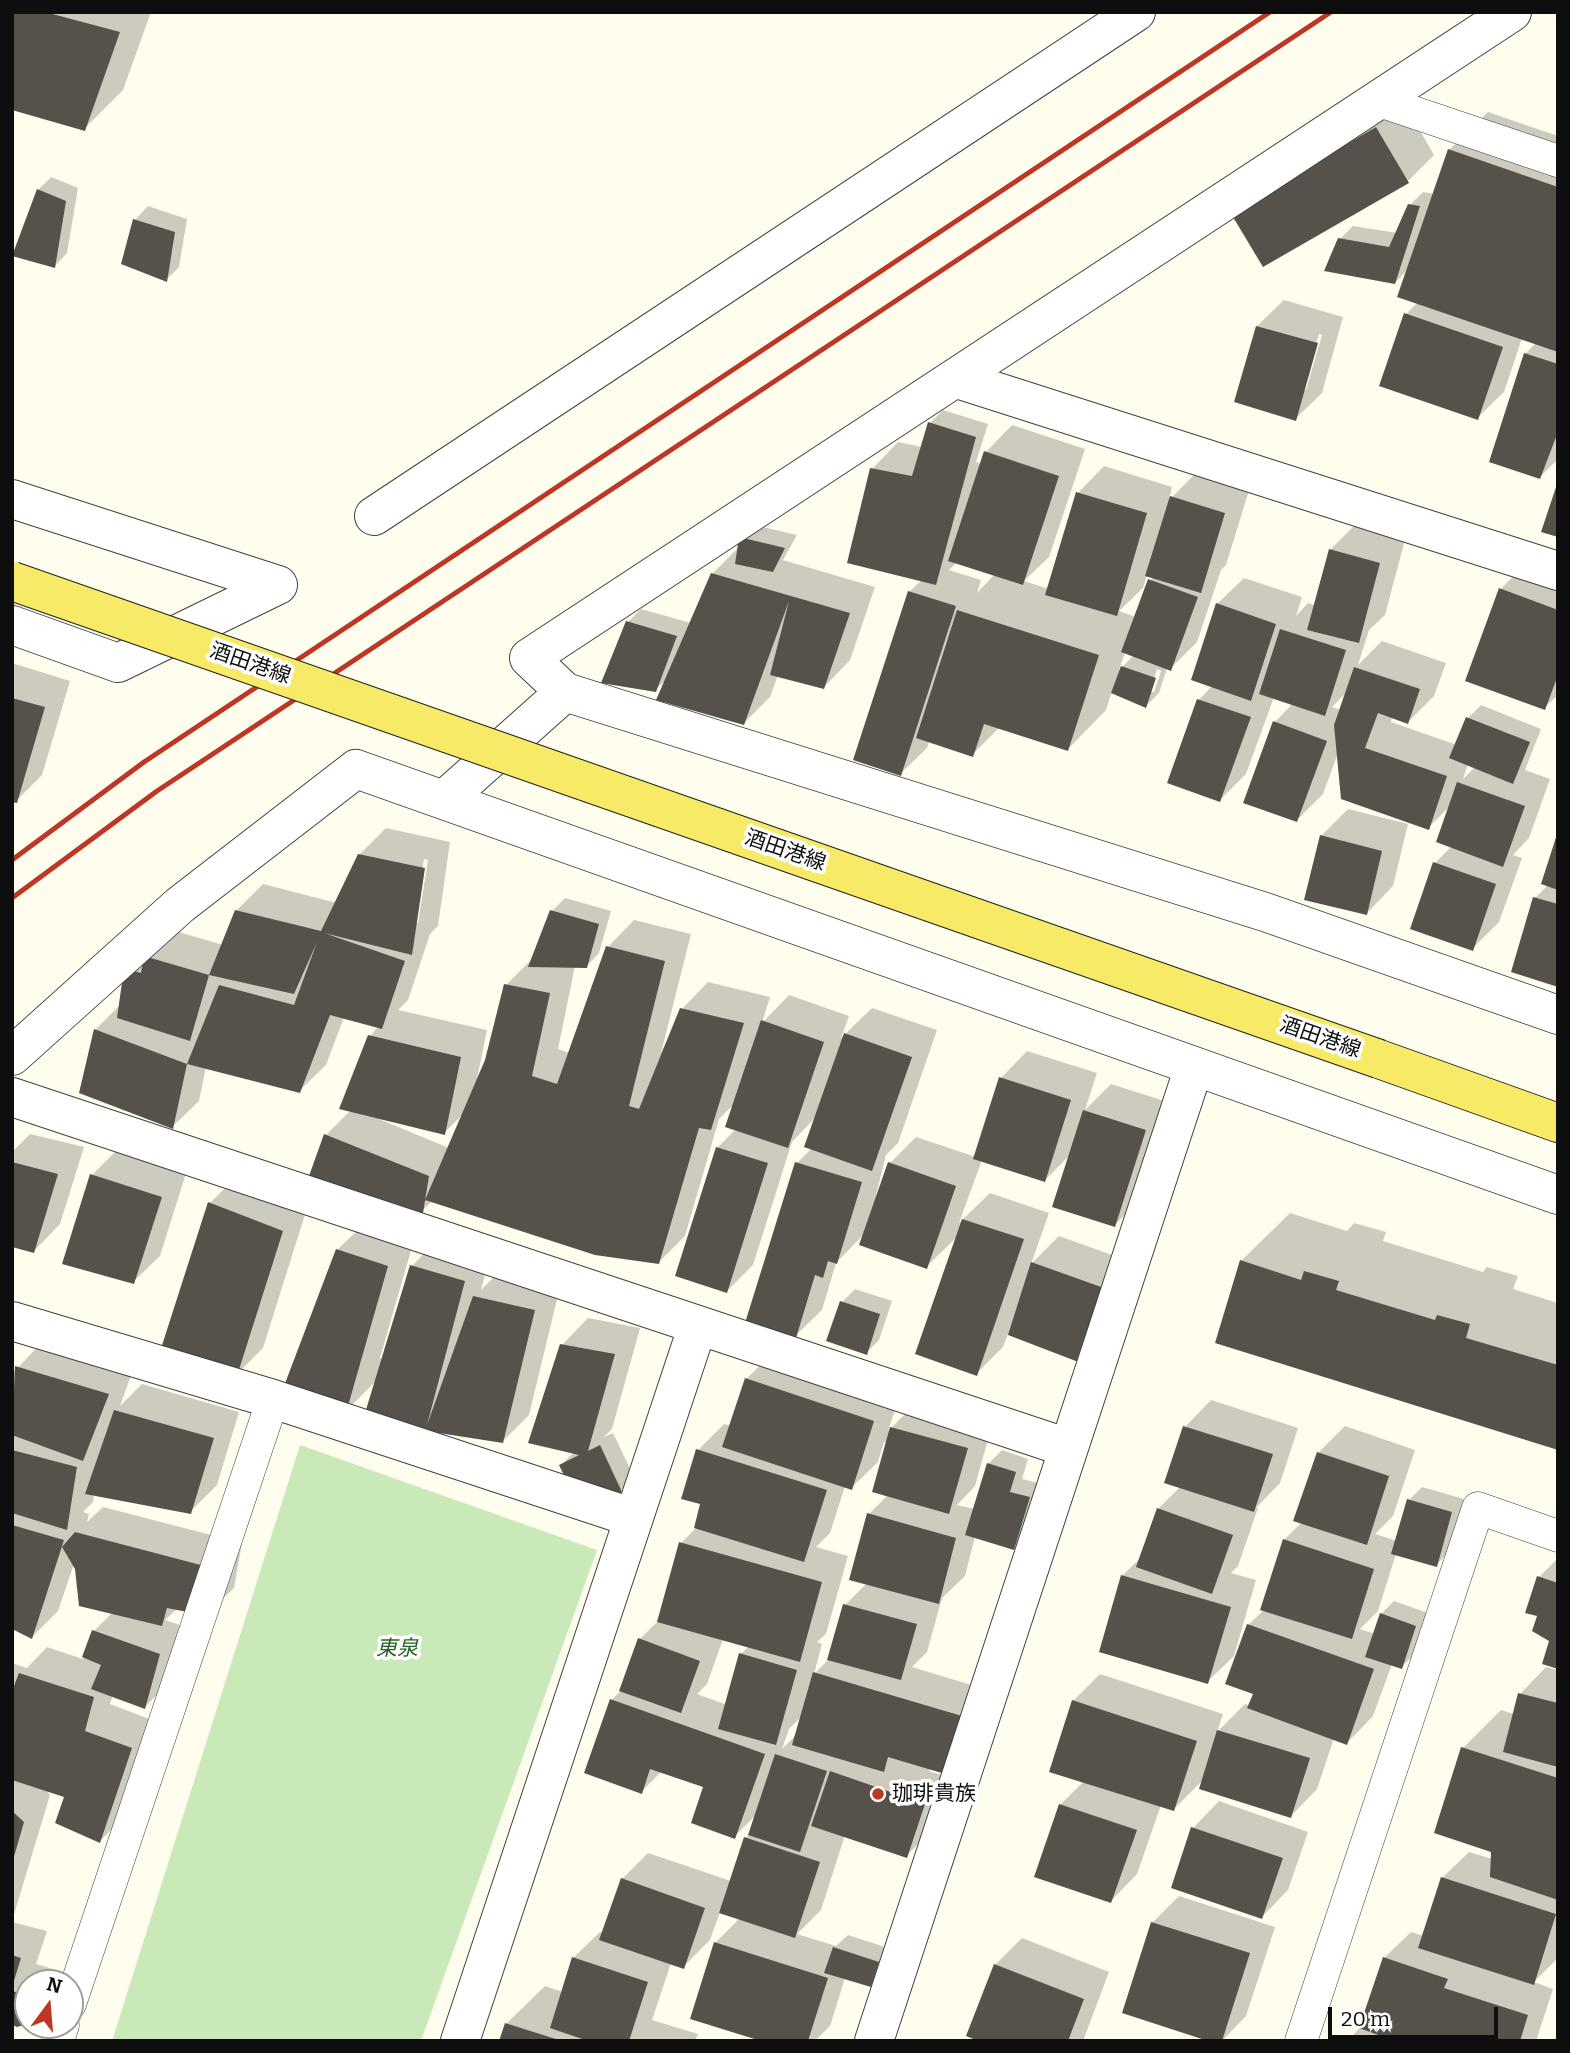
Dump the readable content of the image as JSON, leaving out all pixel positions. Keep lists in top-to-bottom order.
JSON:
{
  "streets": {
    "main road": ["酒田港線"]
  },
  "parks": ["東泉"],
  "places": ["珈琲貴族"],
  "scale_bar": "20 m",
  "north": "top"
}
